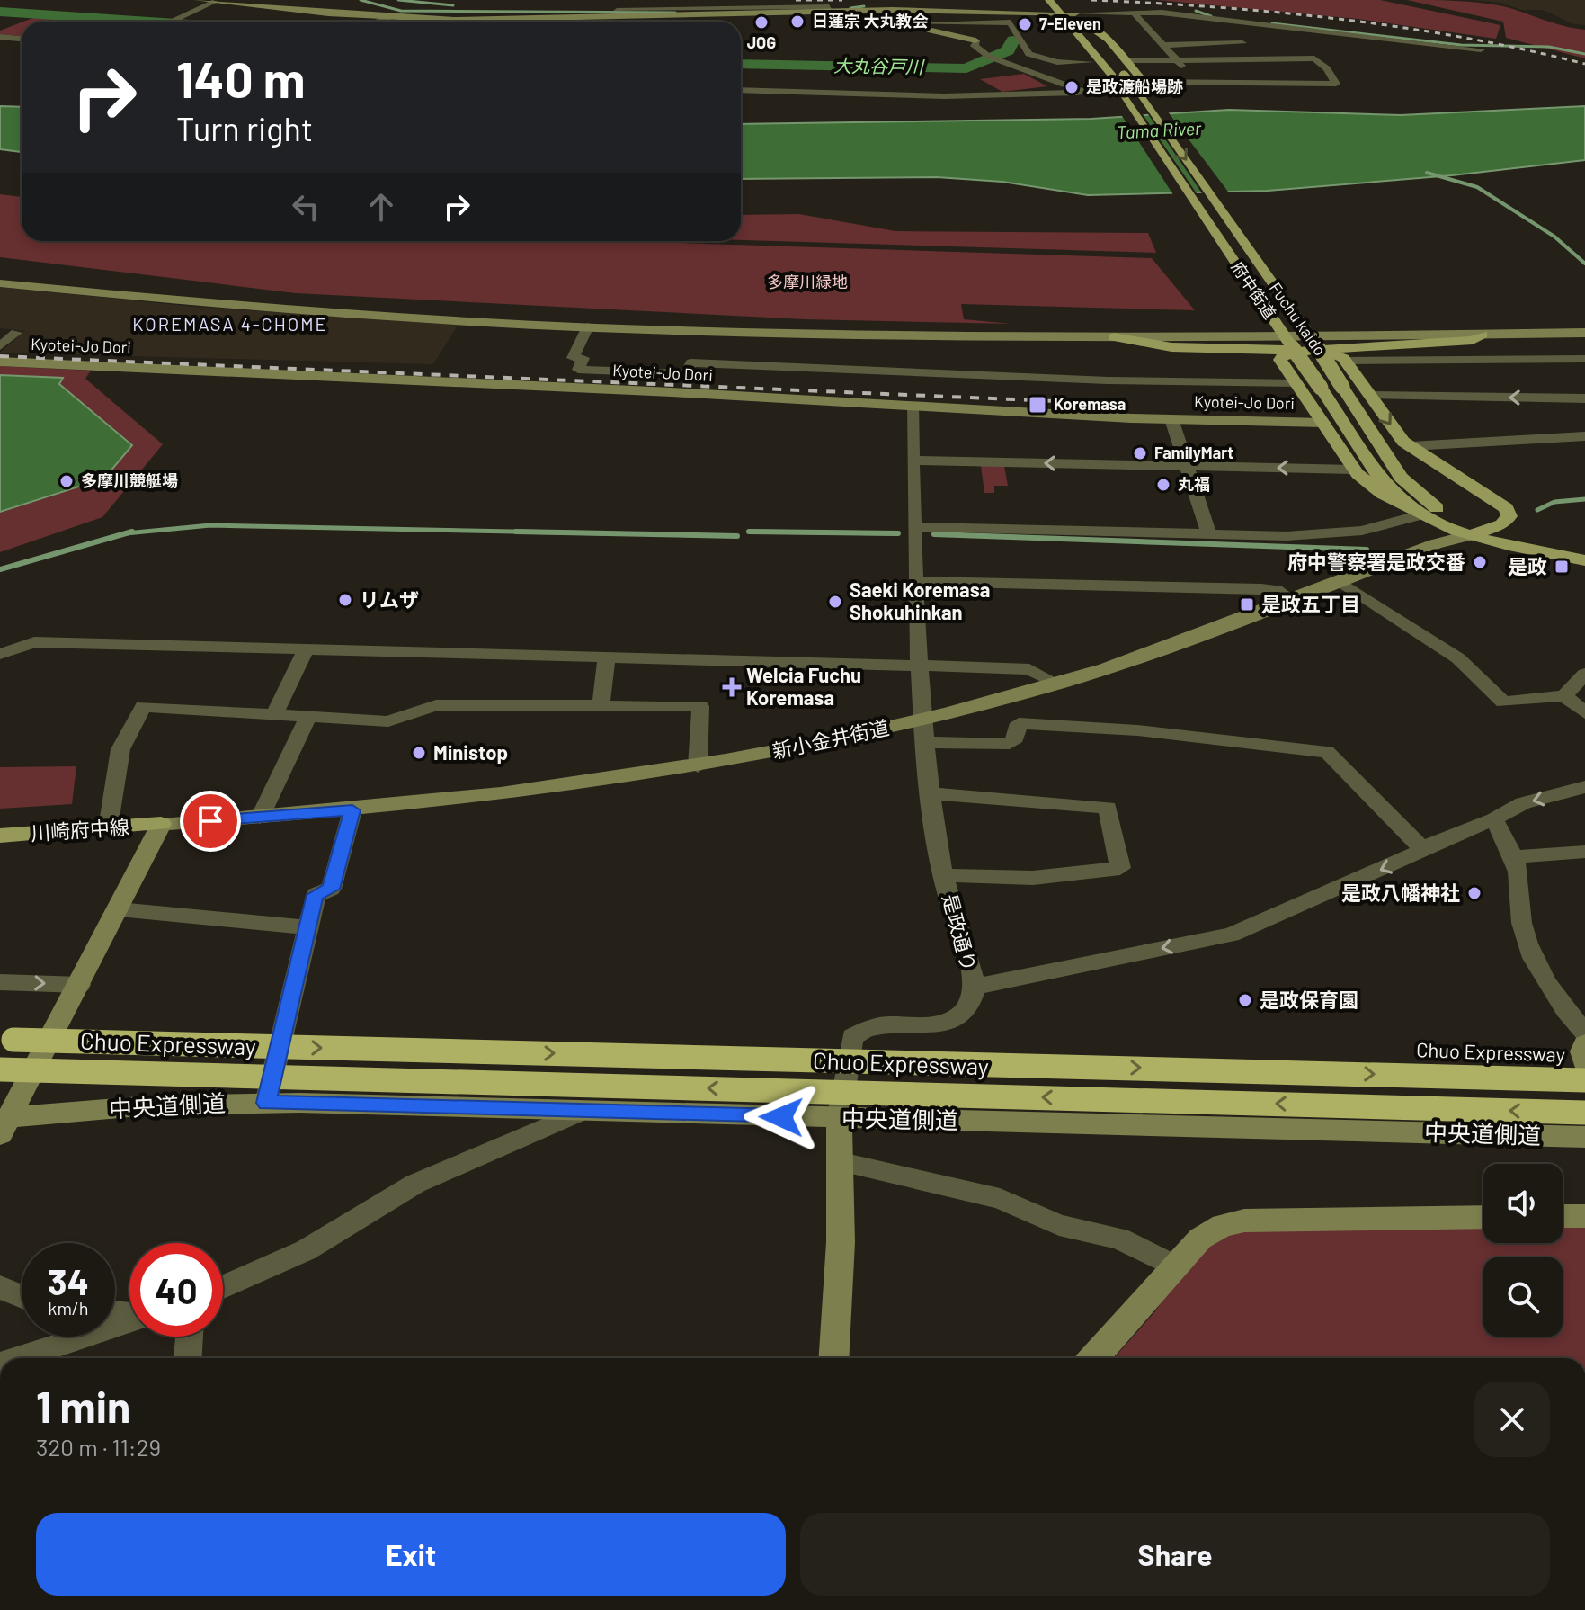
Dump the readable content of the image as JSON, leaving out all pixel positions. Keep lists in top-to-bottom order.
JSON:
{
  "streets": {
    "highway": ["Chuo Expressway"],
    "main road": ["府中街道", "Fuchu kaido", "川崎府中線"],
    "street": [
      "Kyotei-Jo Dori",
      "新小金井街道",
      "是政通り",
      "中央道側道"
    ]
  },
  "crossings": [
    ["府中街道", "Fuchu kaido"],
    ["府中街道", "新小金井街道"],
    ["Fuchu kaido", "新小金井街道"],
    ["Kyotei-Jo Dori", "是政通り"],
    ["新小金井街道", "川崎府中線"],
    ["新小金井街道", "是政通り"],
    ["是政通り", "中央道側道"]
  ],
  "one_way": ["Fuchu kaido"],
  "districts": ["KOREMASA 4-CHOME"],
  "water": ["大丸谷戸川", "Tama River"],
  "parks": ["多摩川緑地"],
  "places": {
    "other": [
      "日蓮宗 大丸教会",
      "JOG",
      "7-Eleven",
      "是政渡船場跡",
      "FamilyMart",
      "多摩川競艇場",
      "丸福",
      "府中警察署是政交番",
      "リムザ",
      "Saeki Koremasa Shokuhinkan",
      "Ministop",
      "是政八幡神社",
      "是政保育園"
    ],
    "transit": ["Koremasa", "是政", "是政五丁目"],
    "health": ["Welcia Fuchu Koremasa"]
  },
  "page": {
    "turn": ["140 m", "Turn right"],
    "speed": "34 km/h",
    "limit": "40",
    "heading": ["1 min", "320 m · 11:29"],
    "buttons": ["Exit", "Share"]
  }
}
